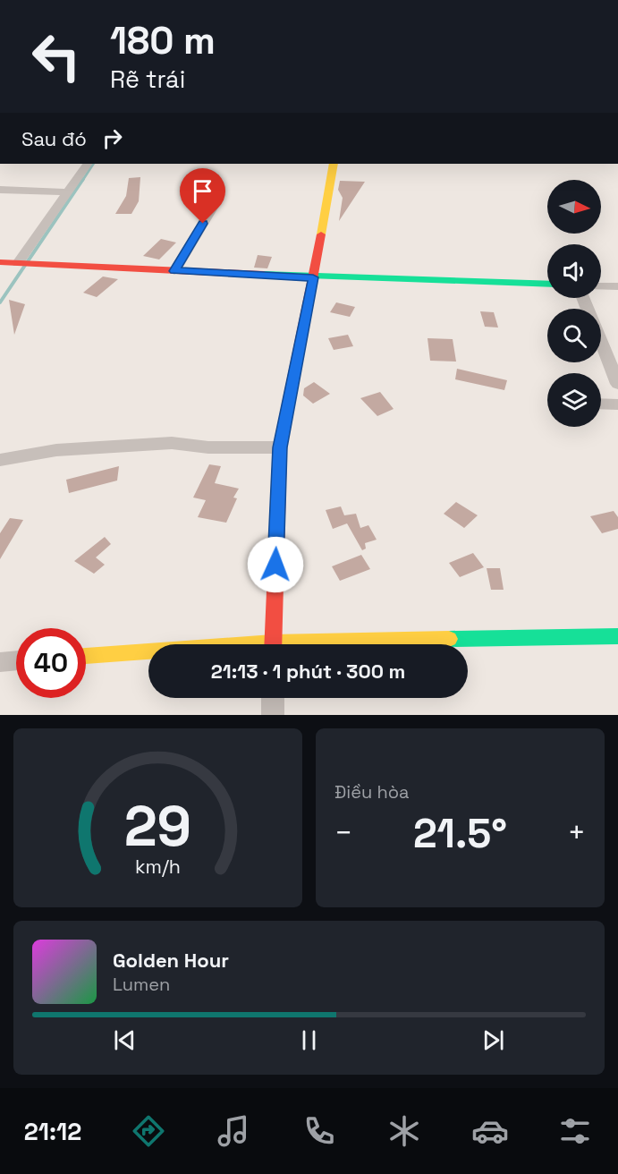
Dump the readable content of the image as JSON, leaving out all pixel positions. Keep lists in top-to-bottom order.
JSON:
{
  "north": "right",
  "page": {
    "turn": ["180 m", "Rẽ trái"],
    "then": "Sau đó",
    "limit": "40",
    "trip": "21:13 · 1 phút · 300 m",
    "tile": "Điều hòa",
    "heat": ["−", "21.5°", "+"],
    "song": ["Golden Hour", "Lumen"],
    "tabs": "21:12",
    "gauge": ["29", "km/h"]
  }
}
